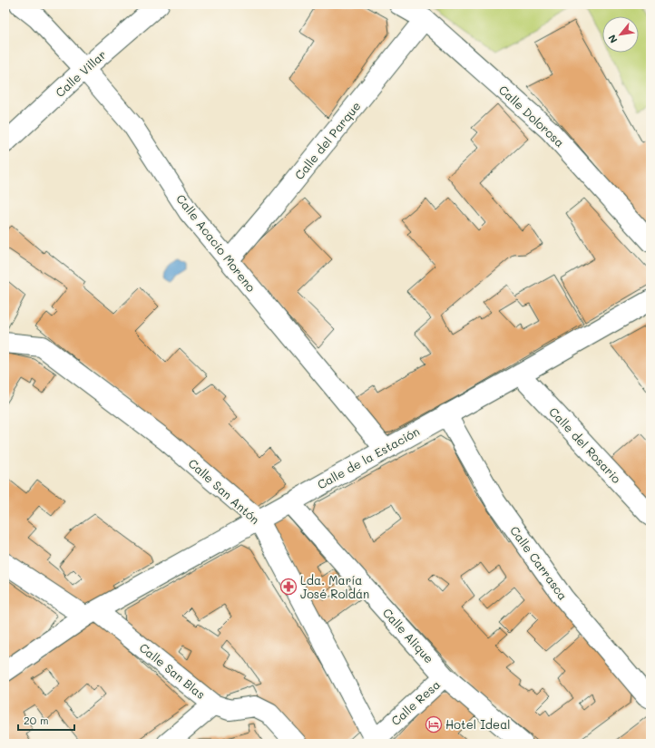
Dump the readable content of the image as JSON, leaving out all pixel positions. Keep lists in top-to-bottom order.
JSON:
{
  "streets": {
    "street": [
      "Calle Villar",
      "Calle Dolorosa",
      "Calle del Parque",
      "Calle Acacio Moreno",
      "Calle del Rosario",
      "Calle de la Estación",
      "Calle San Antón",
      "Calle Carrasca",
      "Calle Alique",
      "Calle San Blas",
      "Calle Resa"
    ]
  },
  "crossings": [
    ["Calle Villar", "Calle Acacio Moreno"],
    ["Calle Dolorosa", "Calle del Parque"],
    ["Calle del Parque", "Calle Acacio Moreno"],
    ["Calle Acacio Moreno", "Calle de la Estación"],
    ["Calle del Rosario", "Calle de la Estación"],
    ["Calle de la Estación", "Calle San Antón"],
    ["Calle de la Estación", "Calle Carrasca"],
    ["Calle de la Estación", "Calle Alique"],
    ["Calle de la Estación", "Calle San Blas"],
    ["Calle San Antón", "Calle Resa"],
    ["Calle Alique", "Calle Resa"]
  ],
  "places": {
    "pharmacy": ["Lda. María José Roldán"],
    "hotel": ["Hotel Ideal"]
  },
  "scale_bar": "20 m",
  "north": "bottom left"
}
